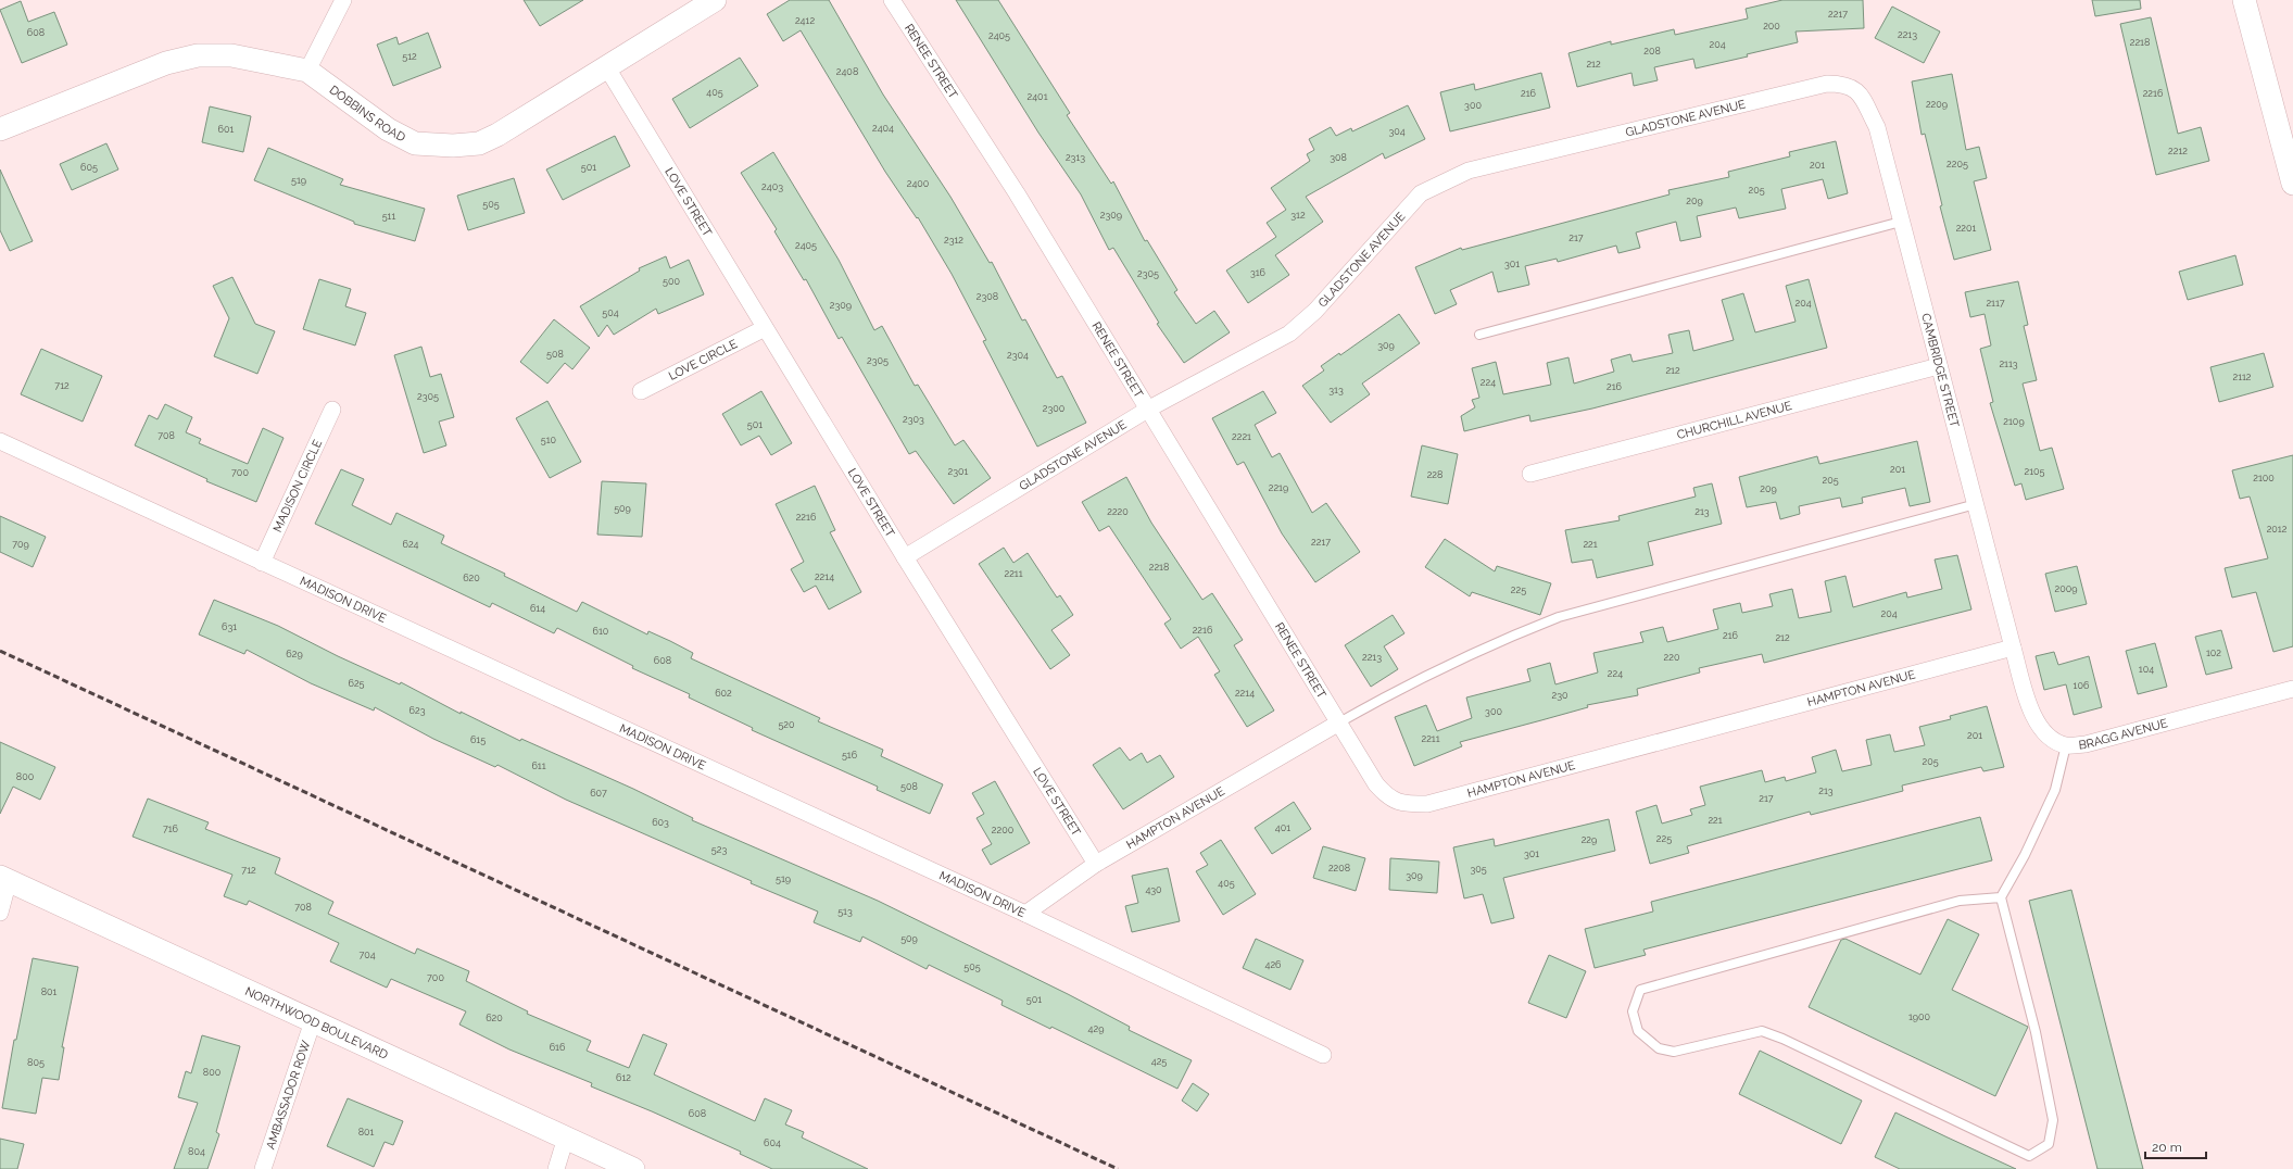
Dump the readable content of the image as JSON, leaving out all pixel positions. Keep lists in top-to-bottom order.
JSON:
{
  "streets": {
    "street": [
      "RENEE STREET",
      "DOBBINS ROAD",
      "GLADSTONE AVENUE",
      "LOVE STREET",
      "LOVE CIRCLE",
      "CAMBRIDGE STREET",
      "CHURCHILL AVENUE",
      "MADISON CIRCLE",
      "MADISON DRIVE",
      "HAMPTON AVENUE",
      "BRAGG AVENUE",
      "NORTHWOOD BOULEVARD",
      "AMBASSADOR ROW"
    ]
  },
  "crossings": [
    ["RENEE STREET", "GLADSTONE AVENUE"],
    ["RENEE STREET", "HAMPTON AVENUE"],
    ["DOBBINS ROAD", "LOVE STREET"],
    ["GLADSTONE AVENUE", "LOVE STREET"],
    ["GLADSTONE AVENUE", "CAMBRIDGE STREET"],
    ["LOVE STREET", "LOVE CIRCLE"],
    ["LOVE STREET", "HAMPTON AVENUE"],
    ["CAMBRIDGE STREET", "CHURCHILL AVENUE"],
    ["CAMBRIDGE STREET", "HAMPTON AVENUE"],
    ["CAMBRIDGE STREET", "BRAGG AVENUE"],
    ["MADISON CIRCLE", "MADISON DRIVE"],
    ["HAMPTON AVENUE", "BRAGG AVENUE"],
    ["NORTHWOOD BOULEVARD", "AMBASSADOR ROW"]
  ],
  "house_numbers": [
    "2217",
    "2412",
    "200",
    "608",
    "2213",
    "2405",
    "2218",
    "204",
    "208",
    "512",
    "212",
    "2408",
    "405",
    "216",
    "2216",
    "2401",
    "2209",
    "300",
    "2404",
    "601",
    "304",
    "2212",
    "2313",
    "308",
    "2205",
    "201",
    "605",
    "501",
    "519",
    "2400",
    "2403",
    "205",
    "209",
    "505",
    "2309",
    "312",
    "511",
    "2201",
    "217",
    "2312",
    "2405",
    "301",
    "316",
    "2305",
    "500",
    "2308",
    "204",
    "2117",
    "2309",
    "504",
    "309",
    "508",
    "2304",
    "2305",
    "2113",
    "212",
    "2112",
    "224",
    "712",
    "216",
    "313",
    "2305",
    "2300",
    "2303",
    "2109",
    "501",
    "708",
    "2221",
    "510",
    "201",
    "2301",
    "2105",
    "700",
    "228",
    "2100",
    "205",
    "2219",
    "209",
    "509",
    "2220",
    "213",
    "2216",
    "2012",
    "2217",
    "709",
    "624",
    "221",
    "2218",
    "2211",
    "2214",
    "620",
    "2009",
    "225",
    "614",
    "204",
    "631",
    "2216",
    "610",
    "216",
    "212",
    "102",
    "629",
    "2213",
    "220",
    "608",
    "104",
    "224",
    "625",
    "106",
    "602",
    "2214",
    "230",
    "623",
    "300",
    "520",
    "201",
    "2211",
    "615",
    "516",
    "205",
    "611",
    "800",
    "508",
    "213",
    "607",
    "217",
    "221",
    "603",
    "401",
    "716",
    "2200",
    "225",
    "229",
    "523",
    "301",
    "2208",
    "305",
    "712",
    "309",
    "519",
    "405",
    "430",
    "708",
    "513",
    "509",
    "704",
    "426",
    "505",
    "700",
    "801",
    "501",
    "1900",
    "620",
    "429",
    "616",
    "425",
    "805",
    "800",
    "612",
    "608",
    "801",
    "604",
    "804"
  ],
  "scale_bar": "20 m"
}
